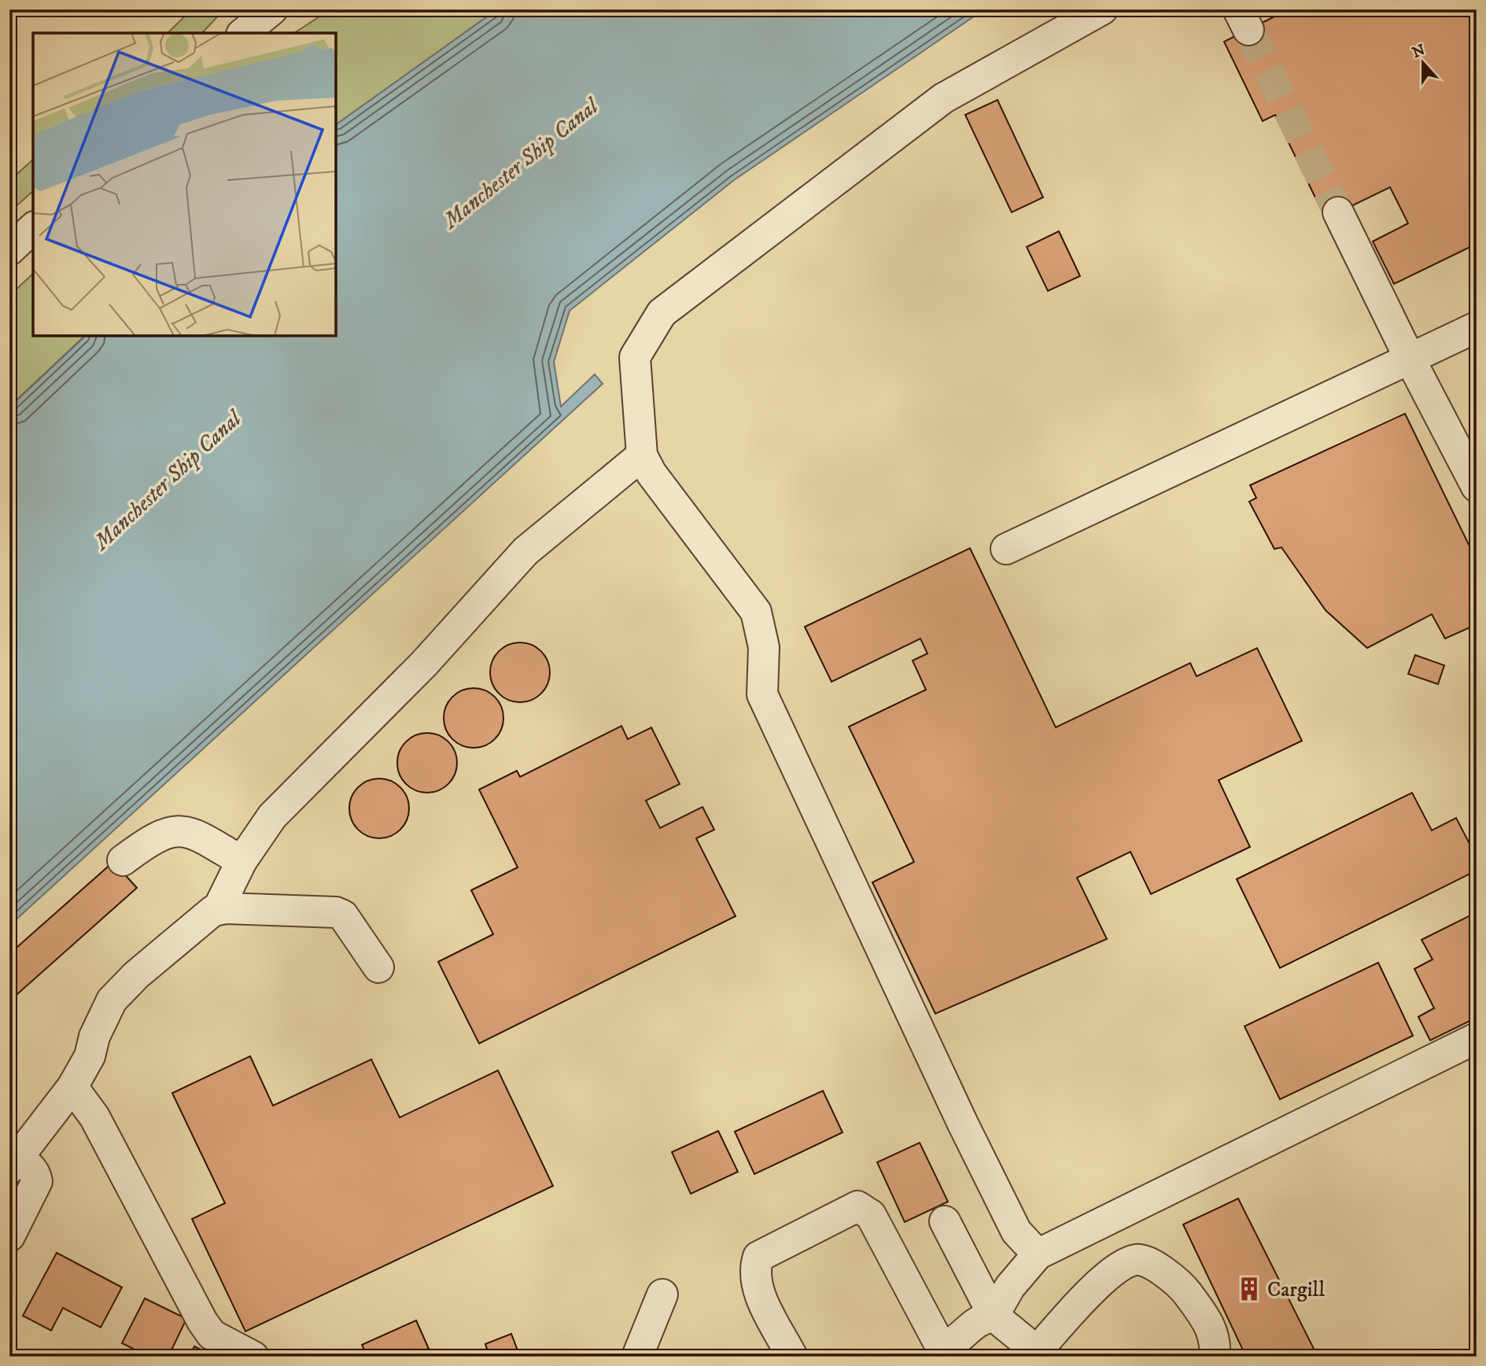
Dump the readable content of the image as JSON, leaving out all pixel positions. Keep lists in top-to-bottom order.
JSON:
{
  "water": ["Manchester Ship Canal"],
  "places": {
    "building": ["Cargill"]
  },
  "north": "top"
}
